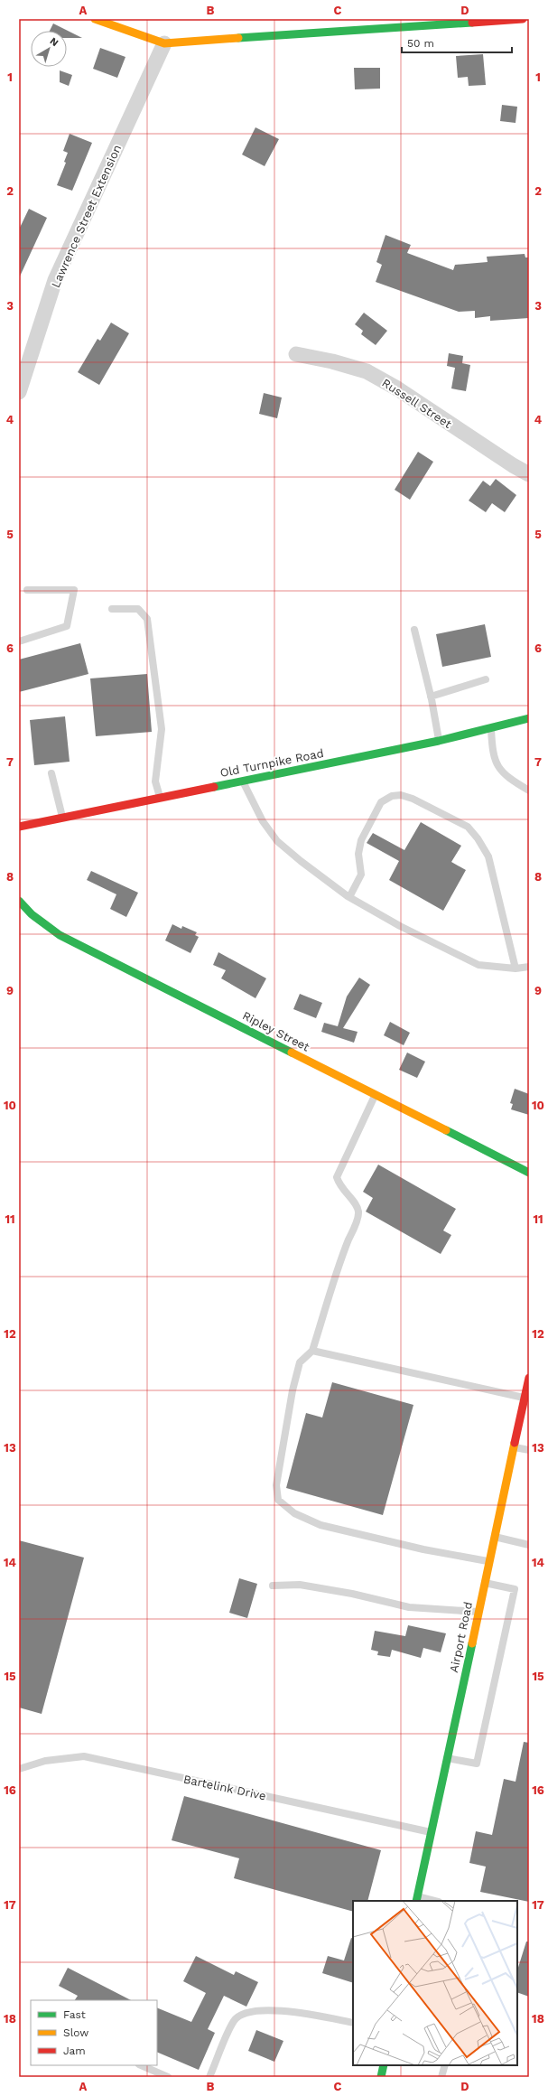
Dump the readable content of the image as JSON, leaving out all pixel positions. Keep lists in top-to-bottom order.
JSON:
{
  "streets": {
    "street": [
      "Lawrence Street Extension",
      "Russell Street",
      "Old Turnpike Road",
      "Ripley Street",
      "Airport Road"
    ],
    "lane": ["Bartelink Drive"]
  },
  "crossings": [
    ["Airport Road", "Bartelink Drive"]
  ],
  "legend": ["Fast", "Slow", "Jam"],
  "scale_bar": "50 m",
  "north": "top right",
  "grid": {
    "columns": [
      "A",
      "B",
      "C",
      "D"
    ],
    "rows": [
      "1",
      "2",
      "3",
      "4",
      "5",
      "6",
      "7",
      "8",
      "9",
      "10",
      "11",
      "12",
      "13",
      "14",
      "15",
      "16",
      "17",
      "18"
    ]
  }
}
